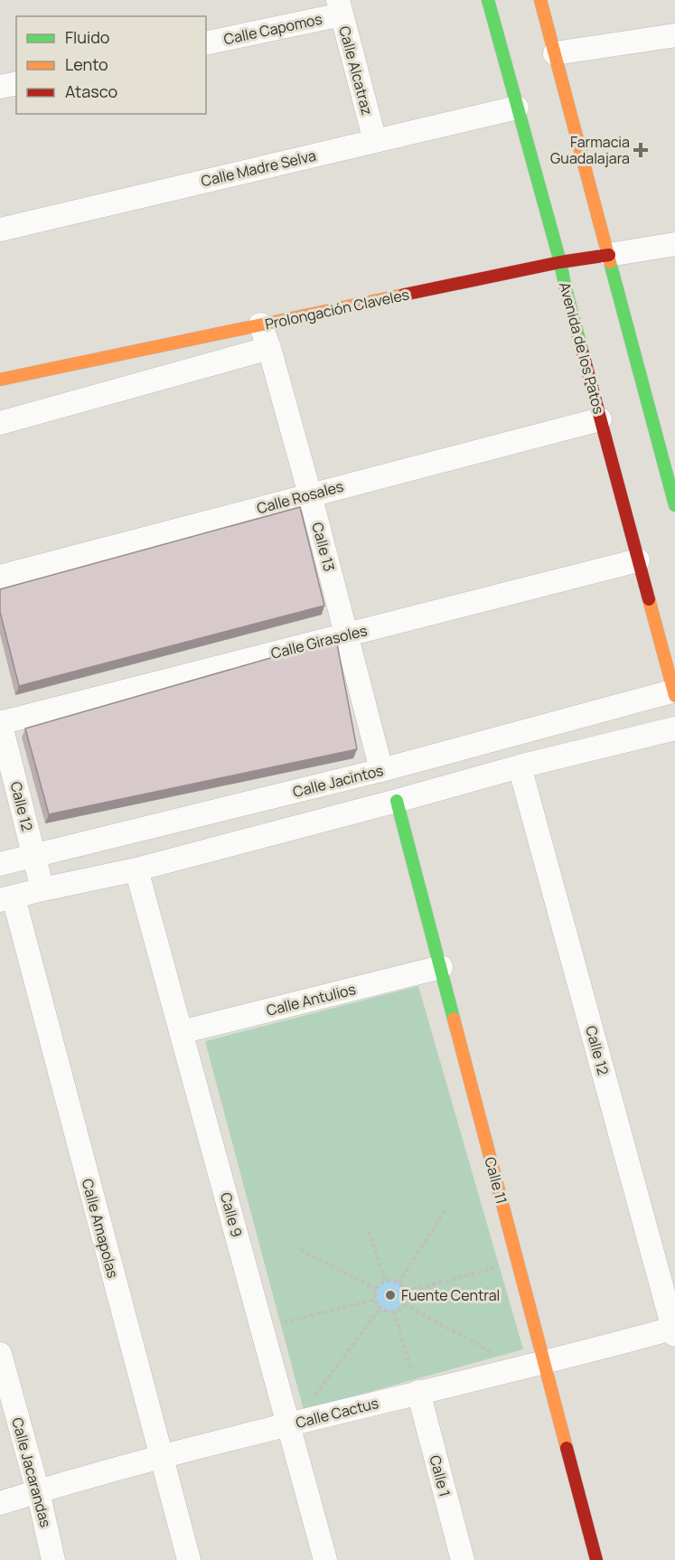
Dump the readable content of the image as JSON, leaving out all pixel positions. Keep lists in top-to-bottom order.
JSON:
{
  "streets": {
    "street": [
      "Calle Capomos",
      "Calle Alcatraz",
      "Calle Madre Selva",
      "Prolongación Claveles",
      "Avenida de los Patos",
      "Calle Rosales",
      "Calle 13",
      "Calle Girasoles",
      "Calle Jacintos",
      "Calle 12",
      "Calle Antulios",
      "Calle 11",
      "Calle 9",
      "Calle Amapolas",
      "Calle Cactus",
      "Calle Jacarandas",
      "Calle 1"
    ]
  },
  "crossings": [
    ["Calle Capomos", "Calle Alcatraz"],
    ["Calle Alcatraz", "Calle Madre Selva"],
    ["Calle Madre Selva", "Avenida de los Patos"],
    ["Prolongación Claveles", "Avenida de los Patos"],
    ["Prolongación Claveles", "Calle 13"],
    ["Avenida de los Patos", "Calle Rosales"],
    ["Avenida de los Patos", "Calle Girasoles"],
    ["Avenida de los Patos", "Calle Jacintos"],
    ["Calle Rosales", "Calle 13"],
    ["Calle 13", "Calle Girasoles"],
    ["Calle 13", "Calle Jacintos"],
    ["Calle Girasoles", "Calle 12"],
    ["Calle Jacintos", "Calle 12"],
    ["Calle 12", "Calle Cactus"],
    ["Calle Antulios", "Calle 11"],
    ["Calle Antulios", "Calle 9"],
    ["Calle 11", "Calle Cactus"],
    ["Calle 9", "Calle Cactus"],
    ["Calle Amapolas", "Calle Cactus"],
    ["Calle Cactus", "Calle Jacarandas"],
    ["Calle Cactus", "Calle 1"]
  ],
  "places": {
    "health": ["Farmacia Guadalajara"],
    "other": ["Fuente Central"]
  },
  "legend": ["Fluido", "Lento", "Atasco"]
}
